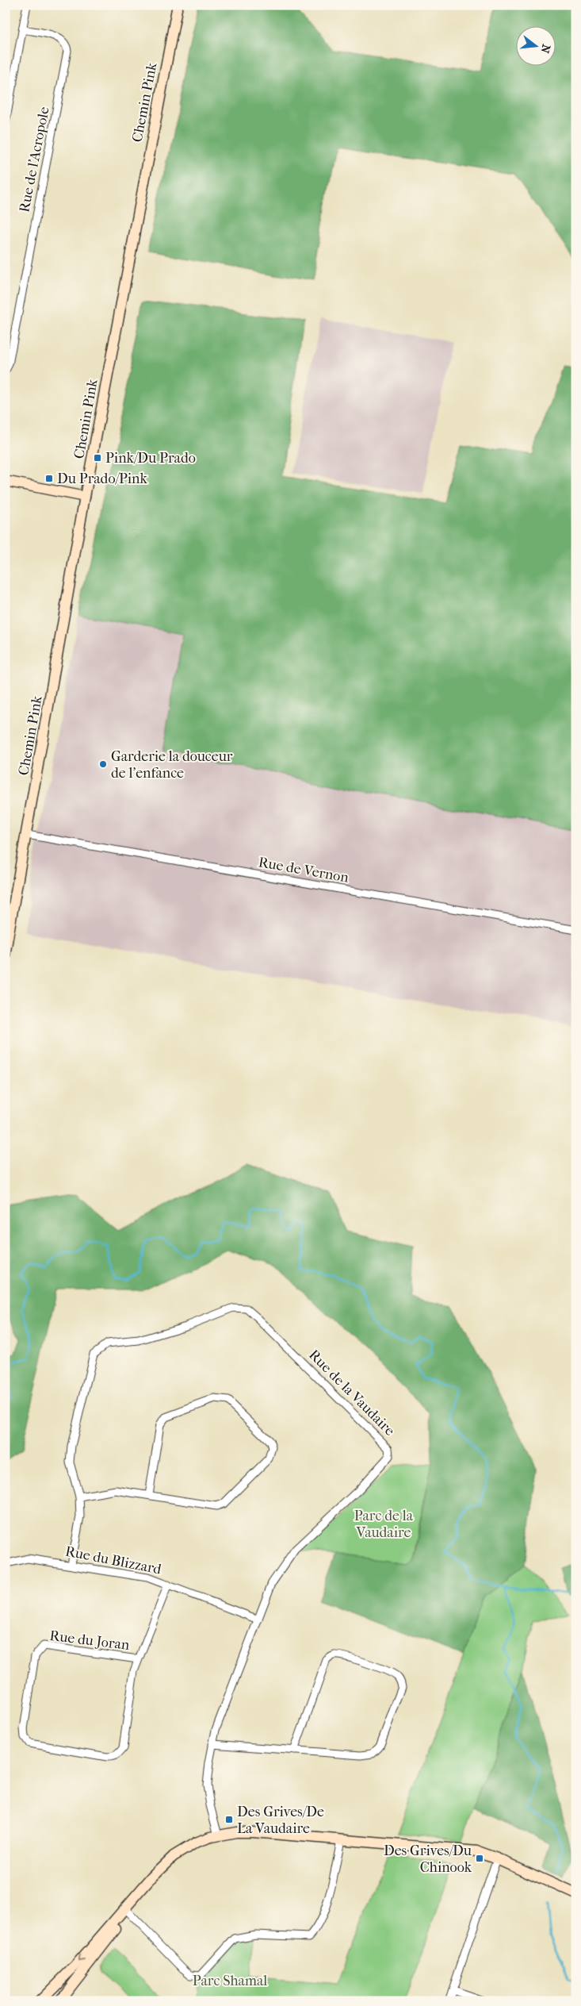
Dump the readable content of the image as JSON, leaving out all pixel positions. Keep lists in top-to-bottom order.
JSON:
{
  "streets": {
    "main road": ["Chemin Pink"],
    "street": [
      "Rue de l'Acropole",
      "Rue de Vernon",
      "Rue de la Vaudaire",
      "Rue du Blizzard",
      "Rue du Joran"
    ]
  },
  "crossings": [
    ["Chemin Pink", "Rue de Vernon"],
    ["Rue de la Vaudaire", "Rue du Blizzard"],
    ["Rue du Blizzard", "Rue du Joran"]
  ],
  "parks": ["Parc de la Vaudaire", "Parc Shamal"],
  "places": {
    "transit": [
      "Pink/Du Prado",
      "Du Prado/Pink",
      "Des Grives/De La Vaudaire",
      "Des Grives/Du Chinook"
    ],
    "other": ["Garderie la douceur de l'enfance"]
  },
  "north": "right"
}
